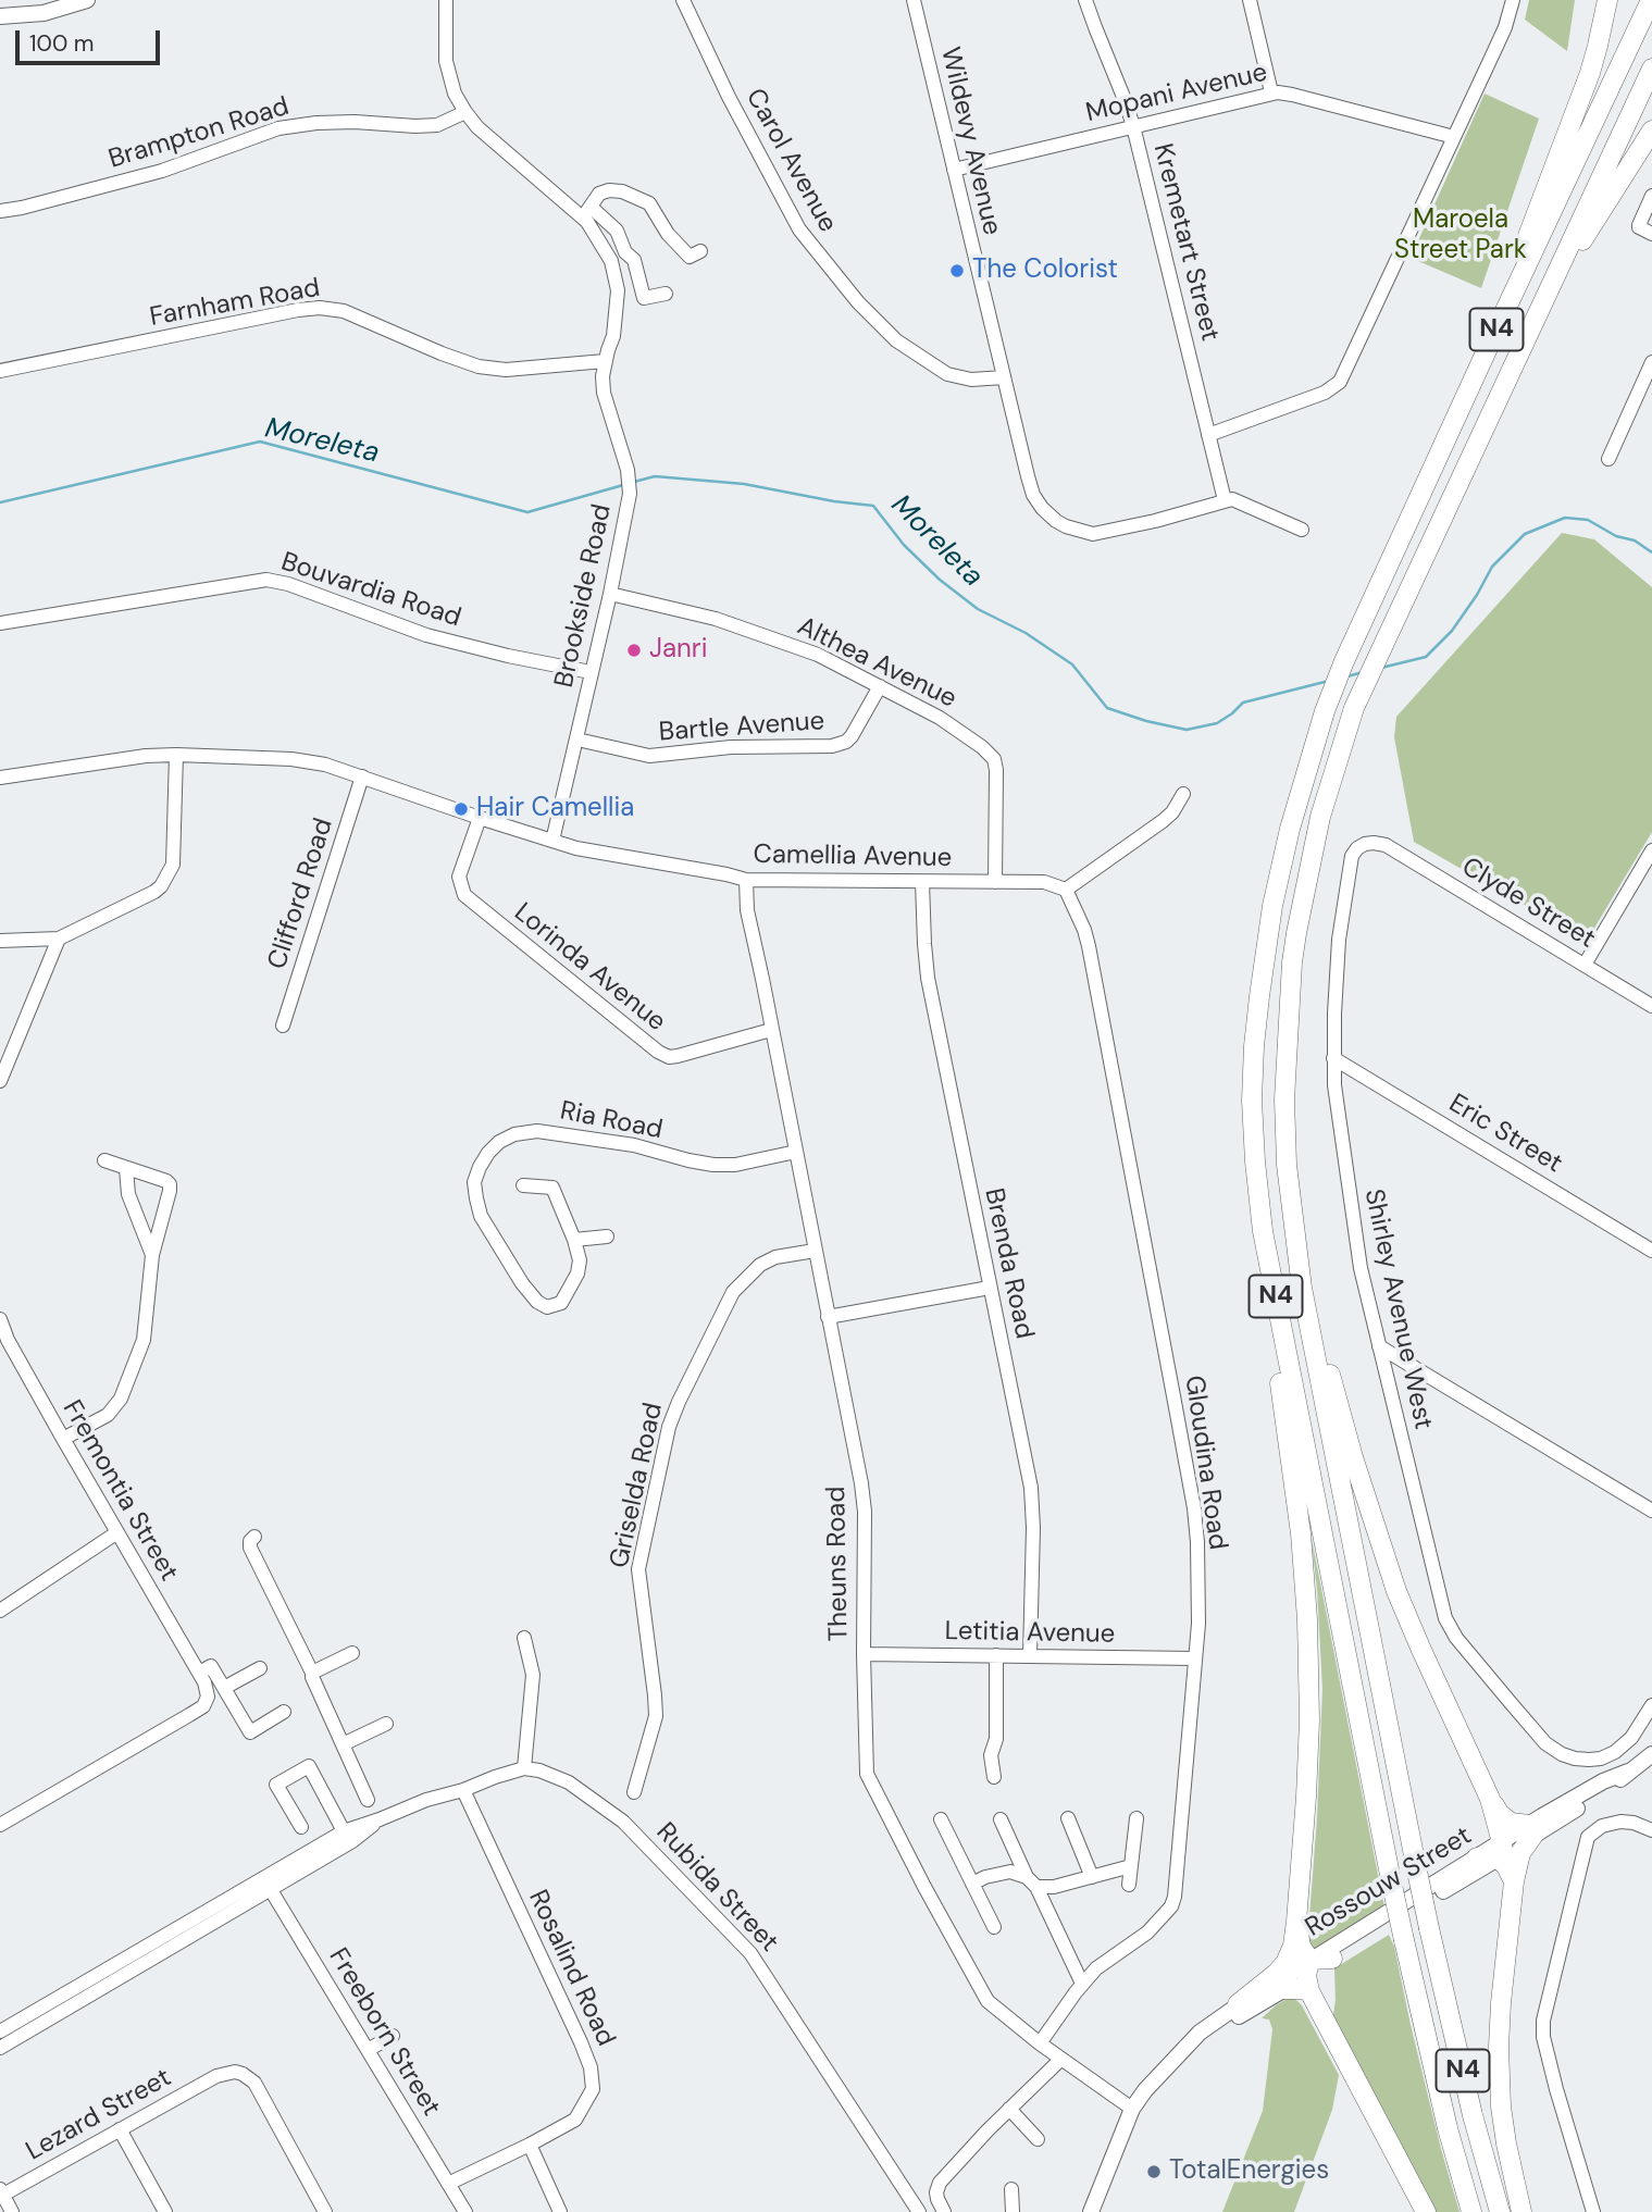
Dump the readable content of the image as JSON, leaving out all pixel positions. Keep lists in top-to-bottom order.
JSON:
{
  "streets": {
    "highway": ["N4"],
    "main road": ["Rossouw Street"],
    "street": [
      "Mopani Avenue",
      "Brampton Road",
      "Wildevy Avenue",
      "Carol Avenue",
      "Kremetart Street",
      "Farnham Road",
      "Bouvardia Road",
      "Brookside Road",
      "Althea Avenue",
      "Bartle Avenue",
      "Camellia Avenue",
      "Clifford Road",
      "Clyde Street",
      "Lorinda Avenue",
      "Ria Road",
      "Eric Street",
      "Brenda Road",
      "Shirley Avenue West",
      "Gloudina Road",
      "Griselda Road",
      "Fremontia Street",
      "Theuns Road",
      "Letitia Avenue",
      "Rubida Street",
      "Rosalind Road",
      "Freeborn Street",
      "Lezard Street"
    ]
  },
  "crossings": [
    ["Mopani Avenue", "Wildevy Avenue"],
    ["Mopani Avenue", "Kremetart Street"],
    ["Wildevy Avenue", "Carol Avenue"],
    ["Wildevy Avenue", "Kremetart Street"],
    ["Farnham Road", "Brookside Road"],
    ["Bouvardia Road", "Brookside Road"],
    ["Brookside Road", "Althea Avenue"],
    ["Brookside Road", "Bartle Avenue"],
    ["Brookside Road", "Camellia Avenue"],
    ["Althea Avenue", "Bartle Avenue"],
    ["Althea Avenue", "Camellia Avenue"],
    ["Camellia Avenue", "Clifford Road"],
    ["Camellia Avenue", "Lorinda Avenue"],
    ["Camellia Avenue", "Brenda Road"],
    ["Camellia Avenue", "Gloudina Road"],
    ["Camellia Avenue", "Theuns Road"],
    ["Clyde Street", "Shirley Avenue West"],
    ["Lorinda Avenue", "Theuns Road"],
    ["Ria Road", "Theuns Road"],
    ["Eric Street", "Shirley Avenue West"],
    ["Brenda Road", "Letitia Avenue"],
    ["Gloudina Road", "Theuns Road"],
    ["Gloudina Road", "Letitia Avenue"],
    ["Griselda Road", "Theuns Road"],
    ["Theuns Road", "Letitia Avenue"],
    ["Theuns Road", "Rossouw Street"],
    ["Rosalind Road", "Freeborn Street"]
  ],
  "water": ["Moreleta"],
  "parks": ["Maroela Street Park"],
  "places": [
    "The Colorist",
    "Janri",
    "Hair Camellia",
    "TotalEnergies"
  ],
  "scale_bar": "100 m"
}
